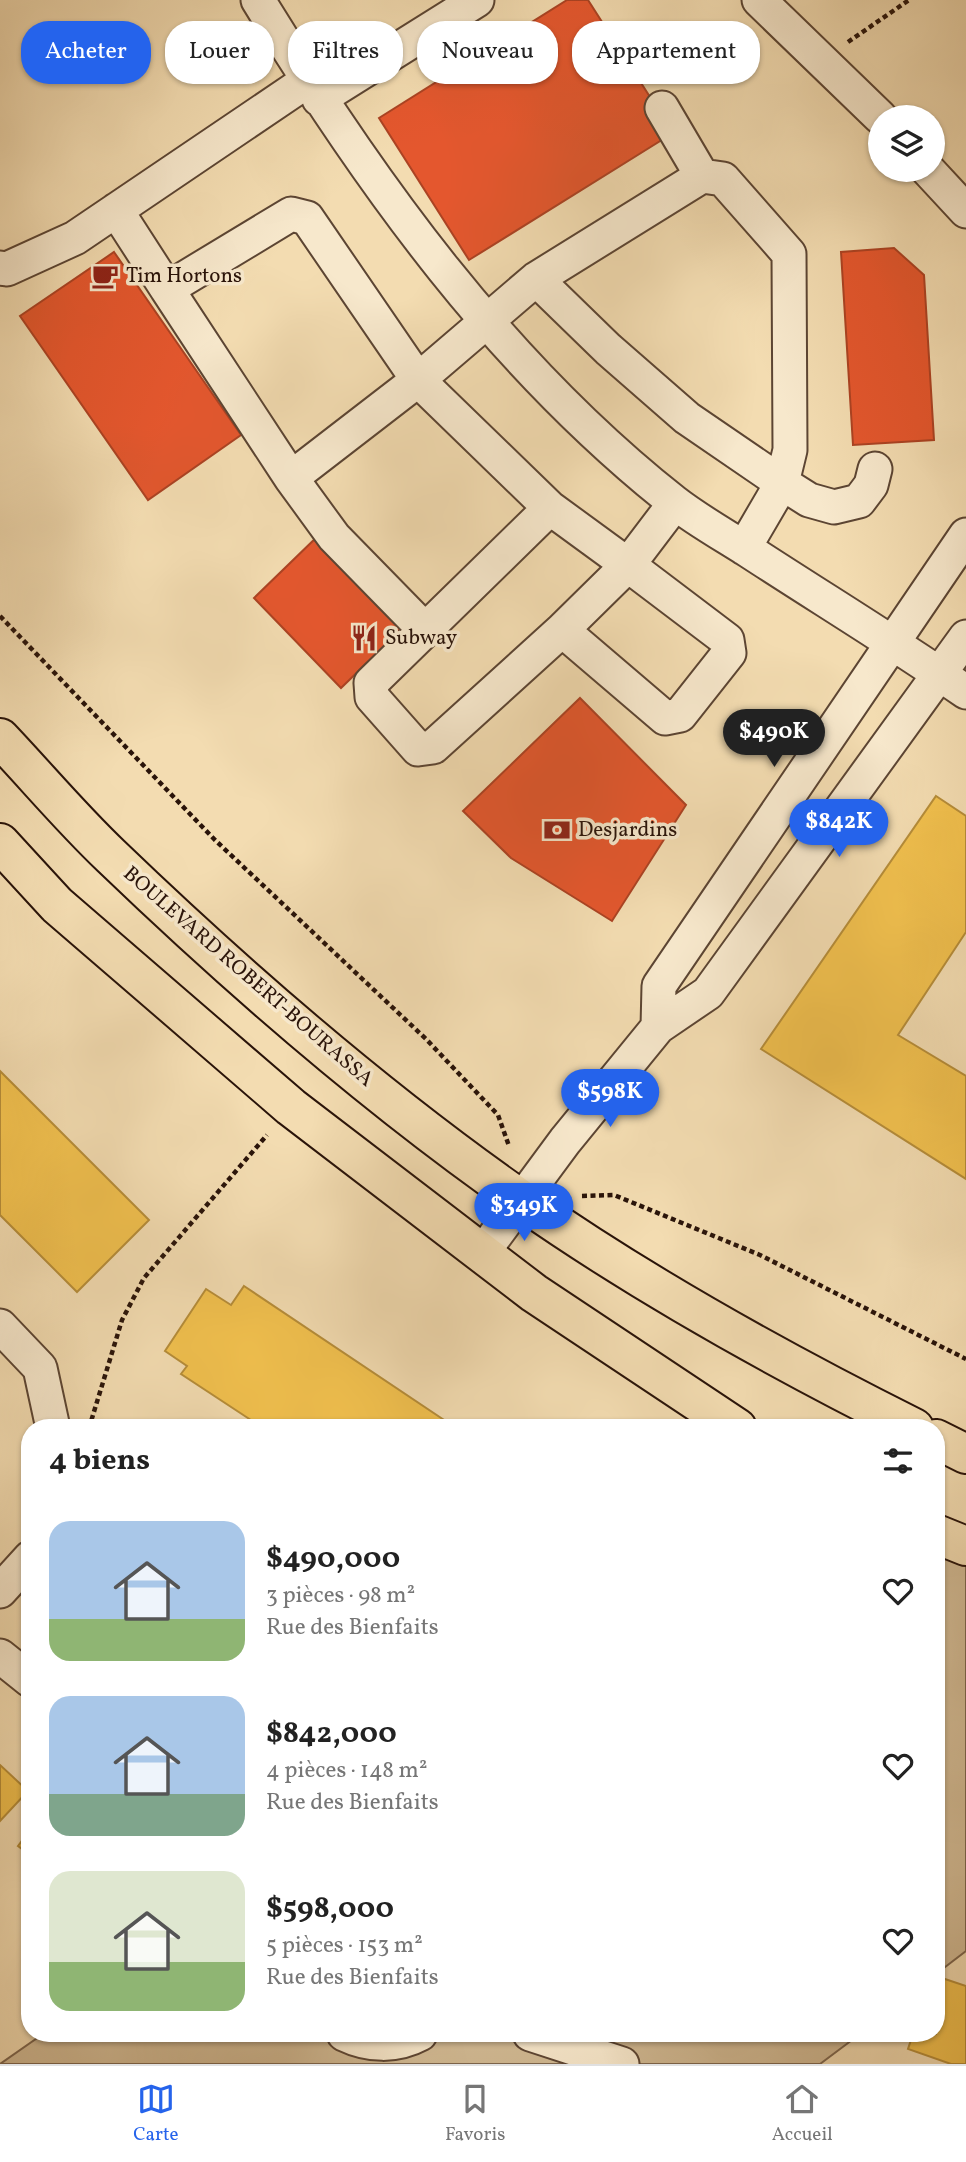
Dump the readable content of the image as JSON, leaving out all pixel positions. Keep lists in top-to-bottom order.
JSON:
{
  "streets": {
    "highway": ["BOULEVARD ROBERT-BOURASSA"]
  },
  "places": {
    "cafe": ["Tim Hortons"],
    "restaurant": ["Subway"],
    "bank": ["Desjardins"]
  },
  "page": {
    "chip": [
      "Acheter",
      "Louer",
      "Filtres",
      "Nouveau",
      "Appartement"
    ],
    "price": [
      "$490K",
      "$842K",
      "$598K",
      "$349K"
    ],
    "heading": "4 biens",
    "list": [
      {
        "name": "$490,000",
        "note": "3 pièces · 98 m² · Rue des Bienfaits"
      },
      {
        "name": "$842,000",
        "note": "4 pièces · 148 m² · Rue des Bienfaits"
      },
      {
        "name": "$598,000",
        "note": "5 pièces · 153 m² · Rue des Bienfaits"
      }
    ],
    "tabs": ["Carte", "Favoris", "Accueil"]
  }
}
